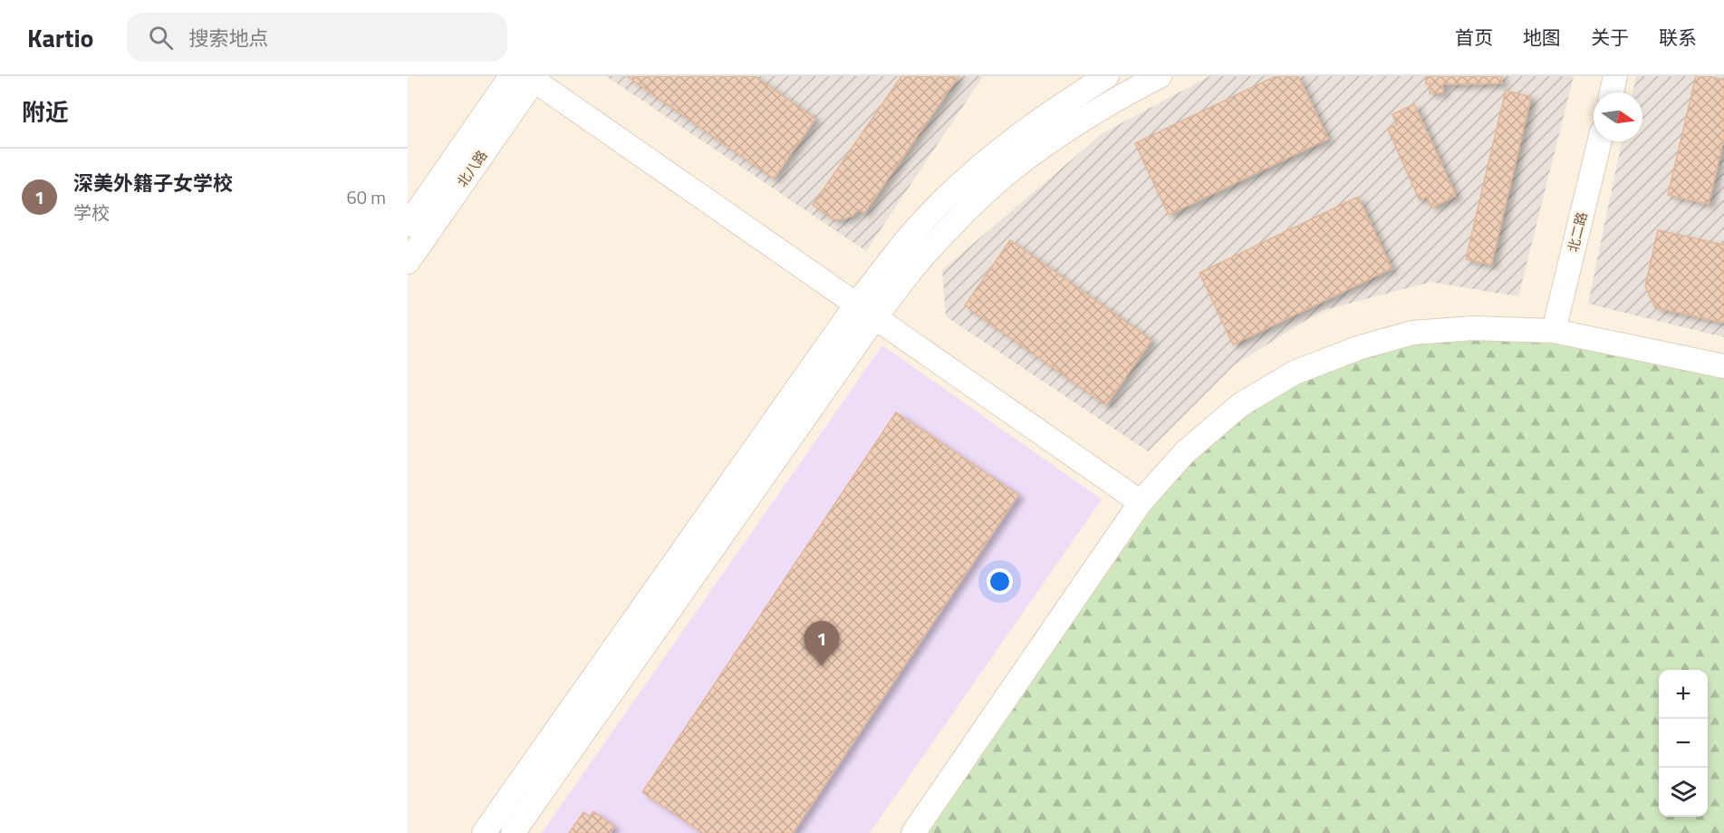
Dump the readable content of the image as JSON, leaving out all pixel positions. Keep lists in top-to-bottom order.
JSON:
{
  "streets": {
    "street": ["北八路", "北二路"]
  },
  "north": "right",
  "page": {
    "header": "Kartio",
    "search": "搜索地点",
    "nav": [
      "首页",
      "地图",
      "关于",
      "联系"
    ],
    "heading": "附近",
    "list": [
      {
        "mark": "1",
        "name": "深美外籍子女学校",
        "note": "学校",
        "value": "60 m"
      }
    ],
    "pins": "1",
    "map_buttons": ["+", "−"]
  }
}
